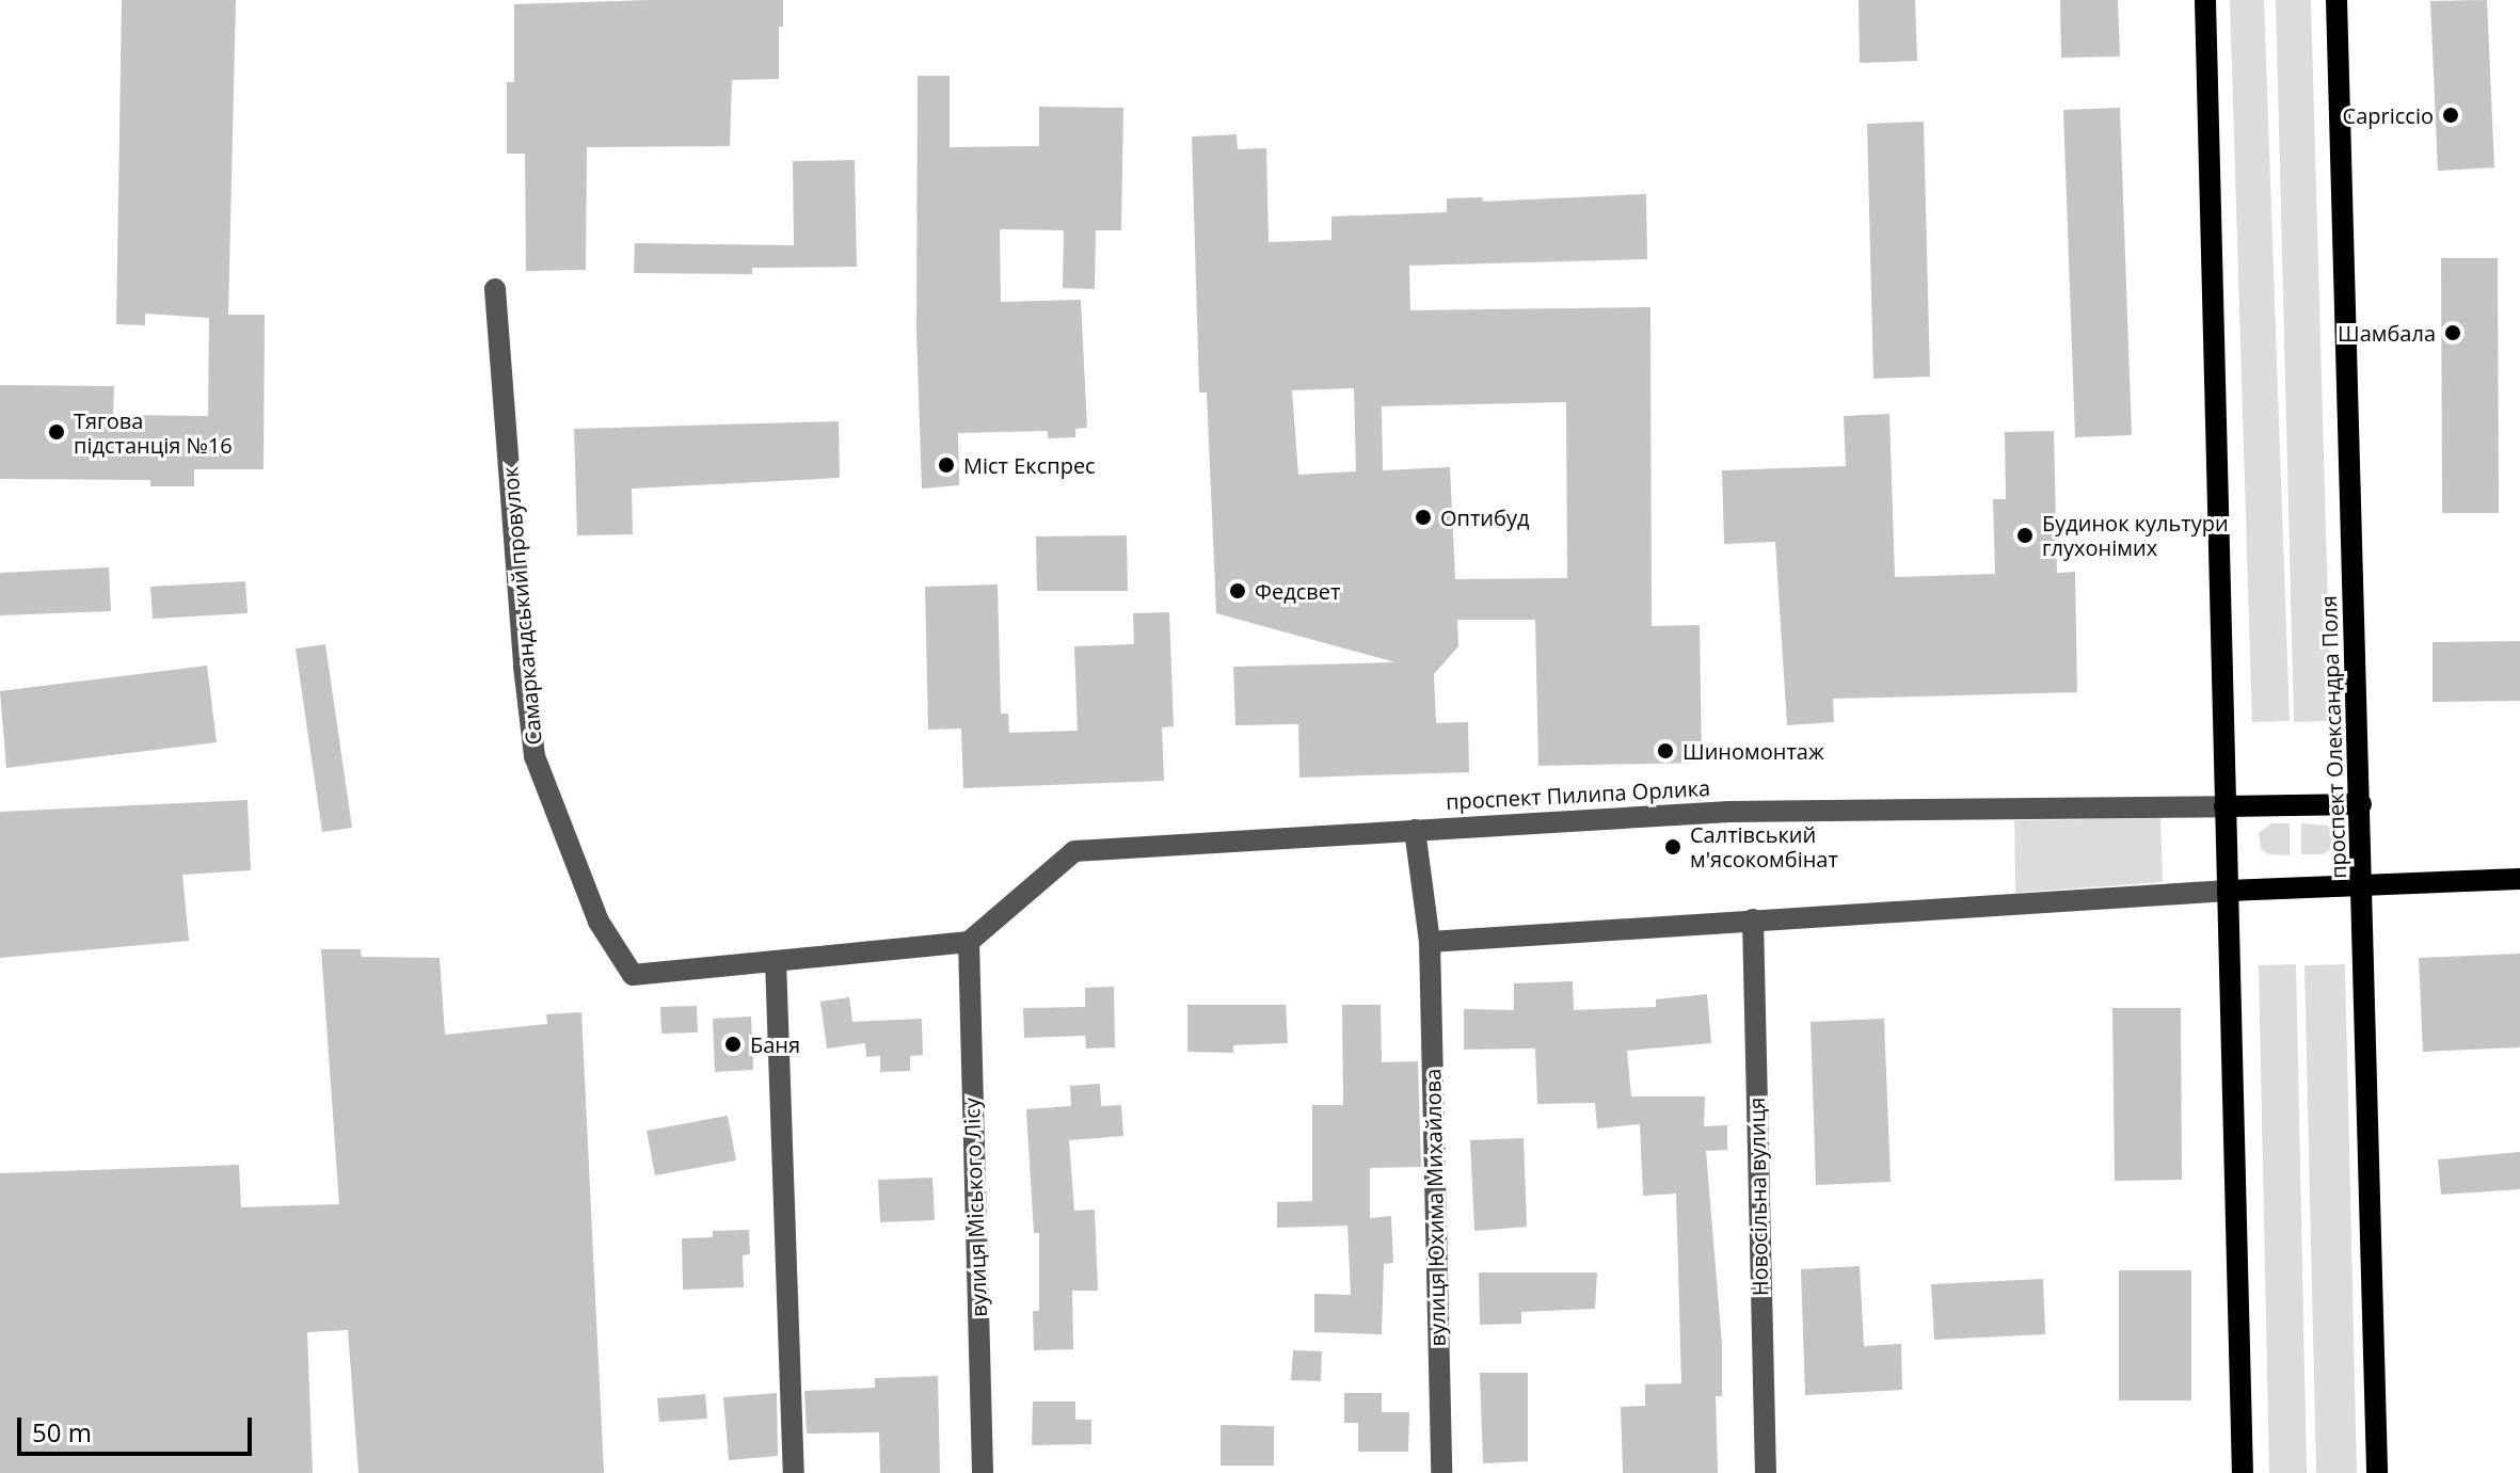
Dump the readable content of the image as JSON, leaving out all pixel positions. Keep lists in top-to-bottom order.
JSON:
{
  "streets": {
    "main road": ["проспект Олександра Поля"],
    "street": [
      "Самаркандський провулок",
      "проспект Пилипа Орлика",
      "Новосільна вулиця",
      "вулиця Міського Лісу",
      "вулиця Юхима Михайлова"
    ]
  },
  "crossings": [
    ["Самаркандський провулок", "проспект Пилипа Орлика"],
    ["Самаркандський провулок", "вулиця Міського Лісу"],
    ["проспект Пилипа Орлика", "вулиця Міського Лісу"],
    ["проспект Пилипа Орлика", "вулиця Юхима Михайлова"]
  ],
  "places": [
    "Capriccio",
    "Шамбала",
    "Тягова пiдстанцiя №16",
    "Міст Експрес",
    "Оптибуд",
    "Будинок культури глухонімих",
    "Федсвет",
    "Шиномонтаж",
    "Салтівський м'ясокомбінат",
    "Баня"
  ],
  "scale_bar": "50 m"
}
